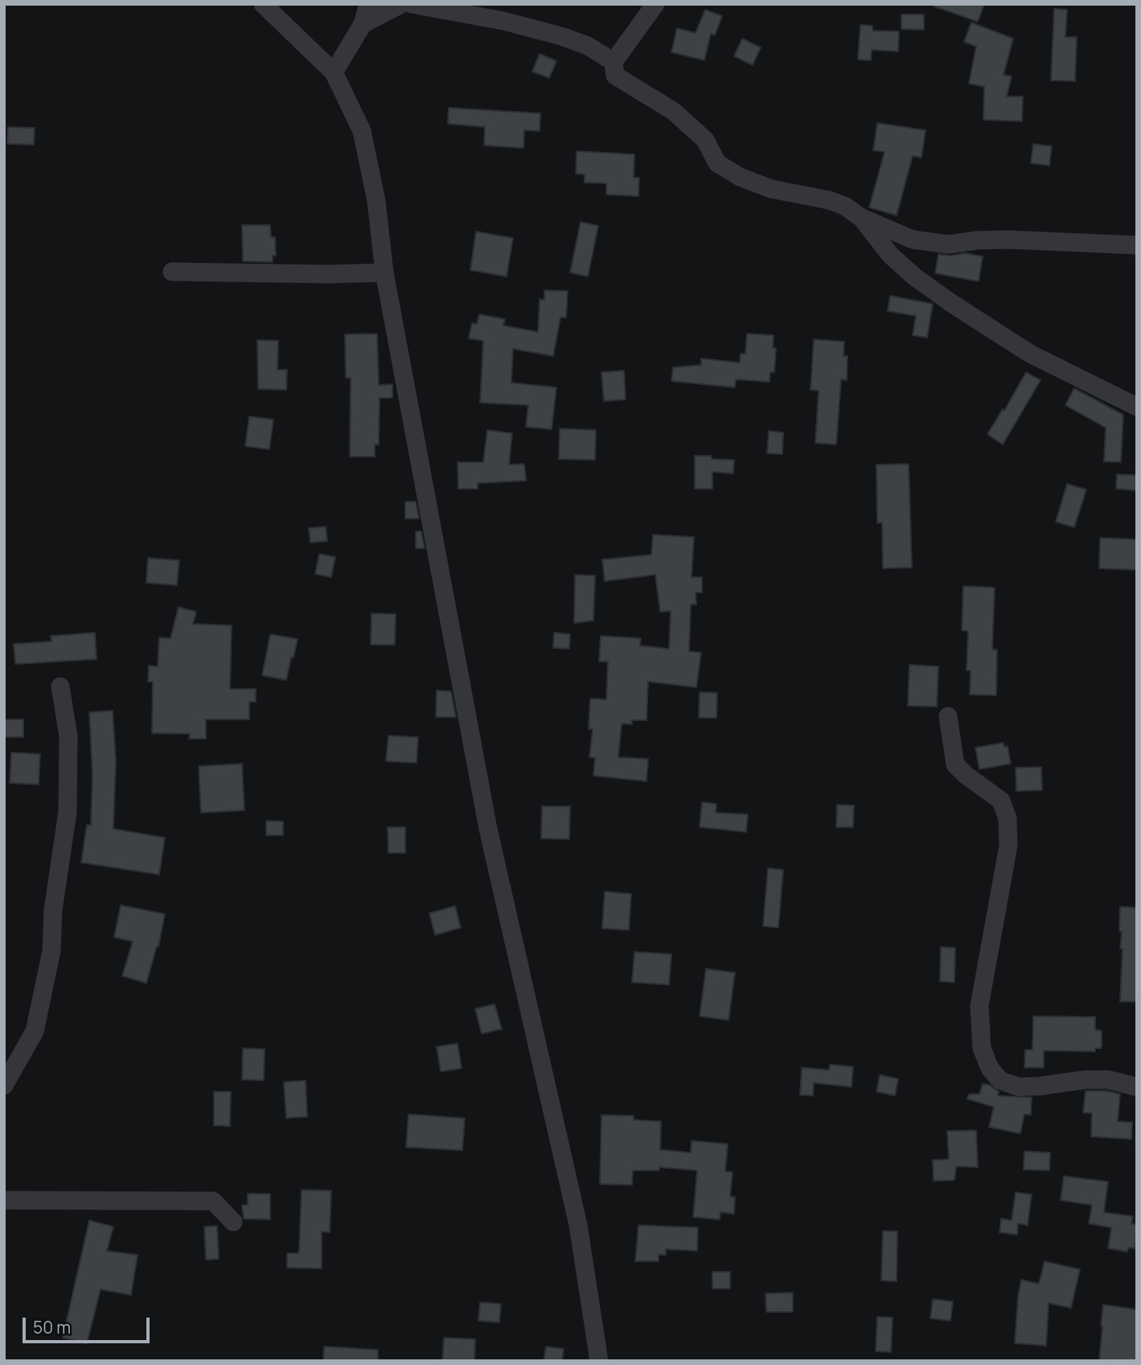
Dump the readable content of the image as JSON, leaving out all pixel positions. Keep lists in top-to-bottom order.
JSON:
{
  "scale_bar": "50 m"
}
